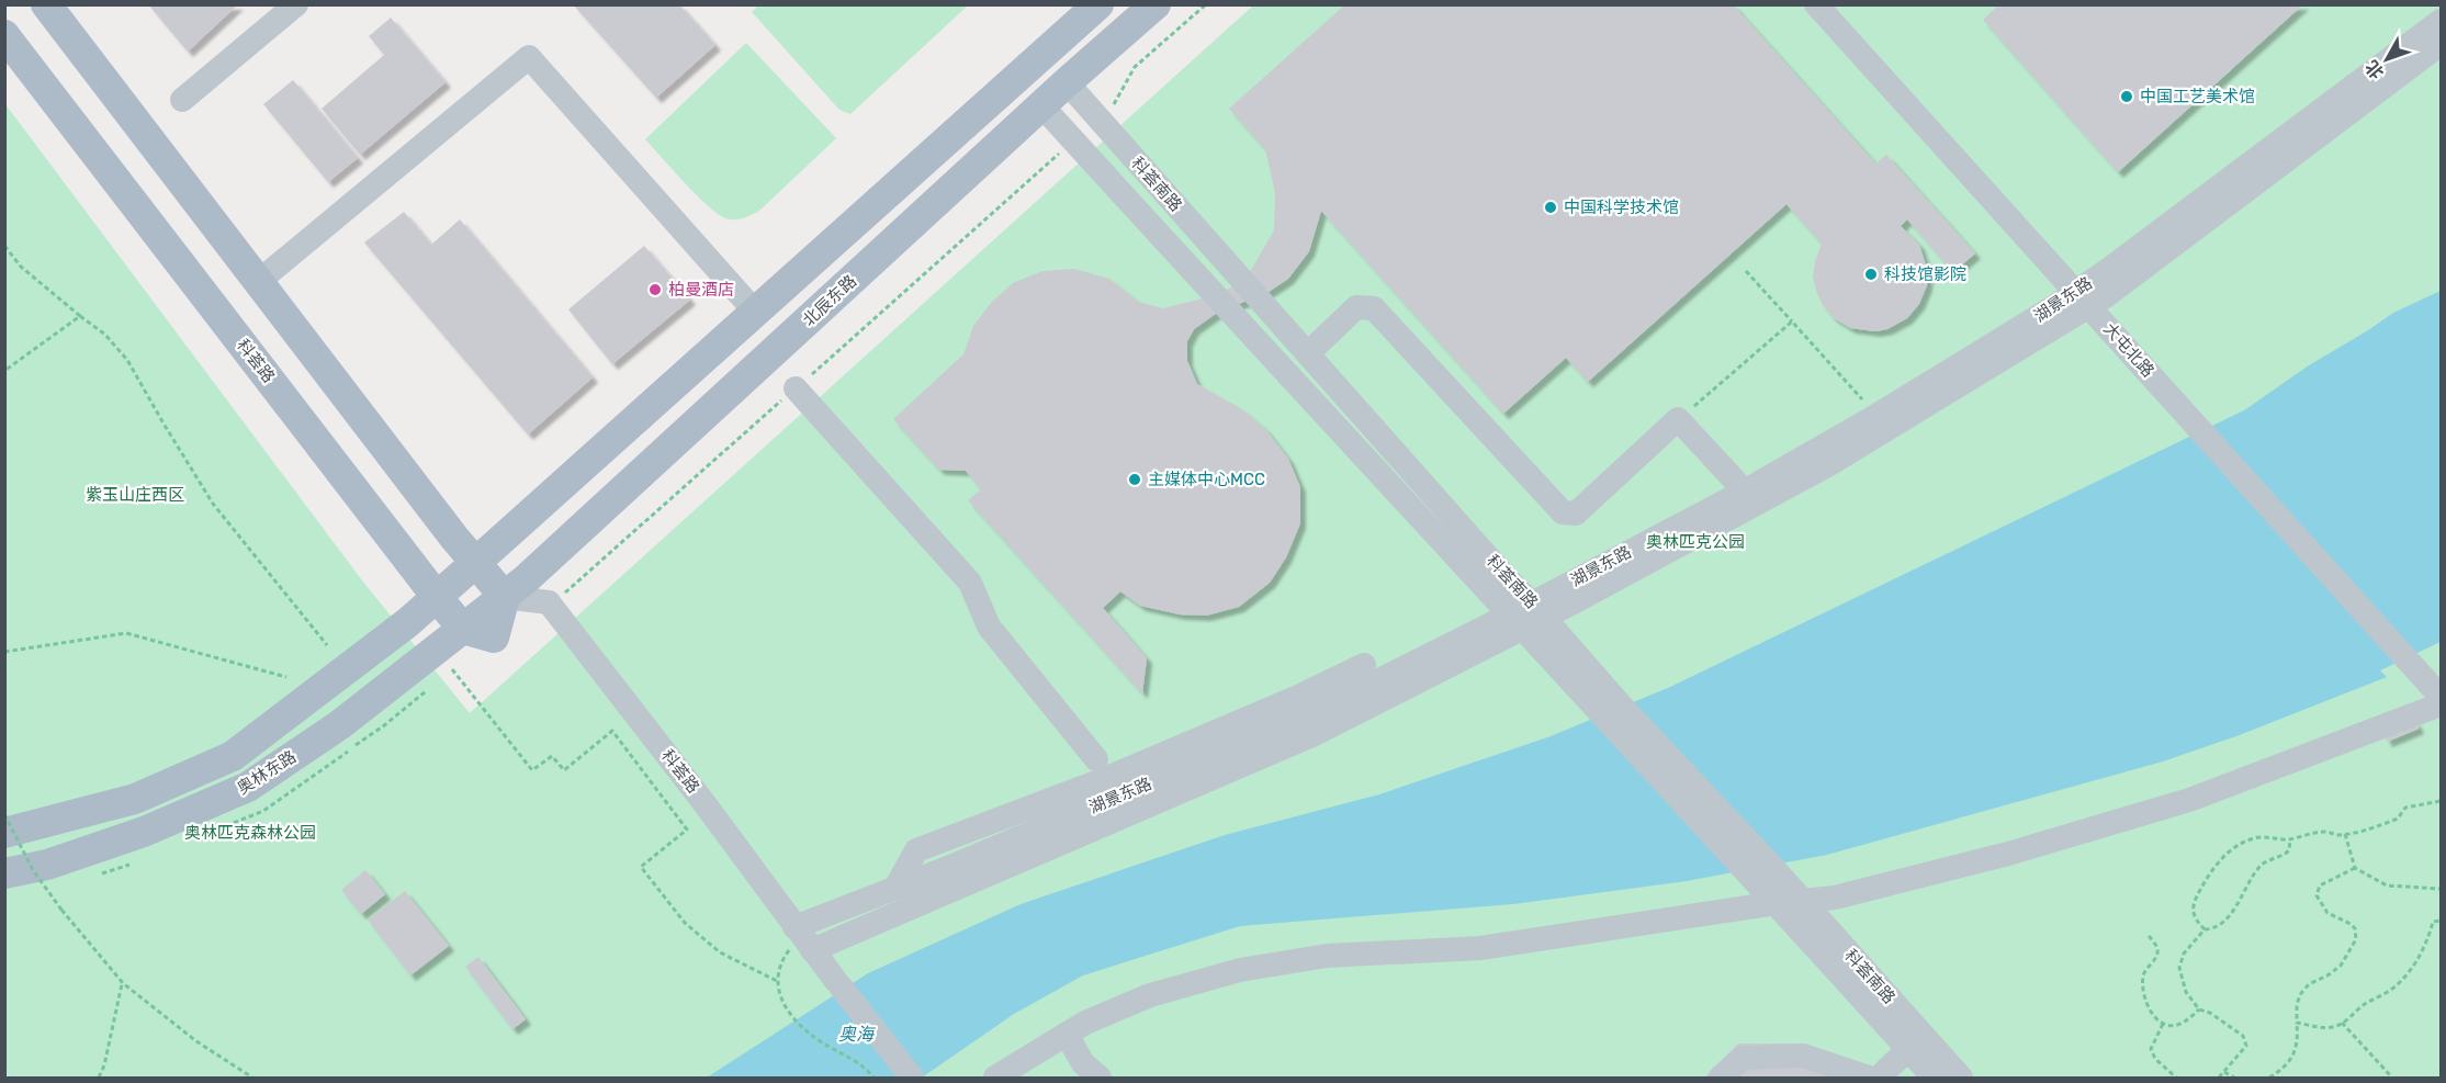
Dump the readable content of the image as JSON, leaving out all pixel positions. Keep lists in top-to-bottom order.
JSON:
{
  "streets": {
    "main road": ["北辰东路", "科荟路", "奥林东路"],
    "street": ["科荟南路", "湖景东路", "大屯北路"]
  },
  "crossings": [
    ["科荟南路", "湖景东路"],
    ["科荟南路", "北辰东路"],
    ["湖景东路", "大屯北路"],
    ["湖景东路", "科荟路"],
    ["北辰东路", "科荟路"],
    ["科荟路", "奥林东路"]
  ],
  "water": ["奥海"],
  "parks": ["紫玉山庄西区", "奥林匹克公园", "奥林匹克森林公园"],
  "places": [
    "中国工艺美术馆",
    "中国科学技术馆",
    "科技馆影院",
    "柏曼酒店",
    "主媒体中心MCC"
  ],
  "north": "bottom left"
}
